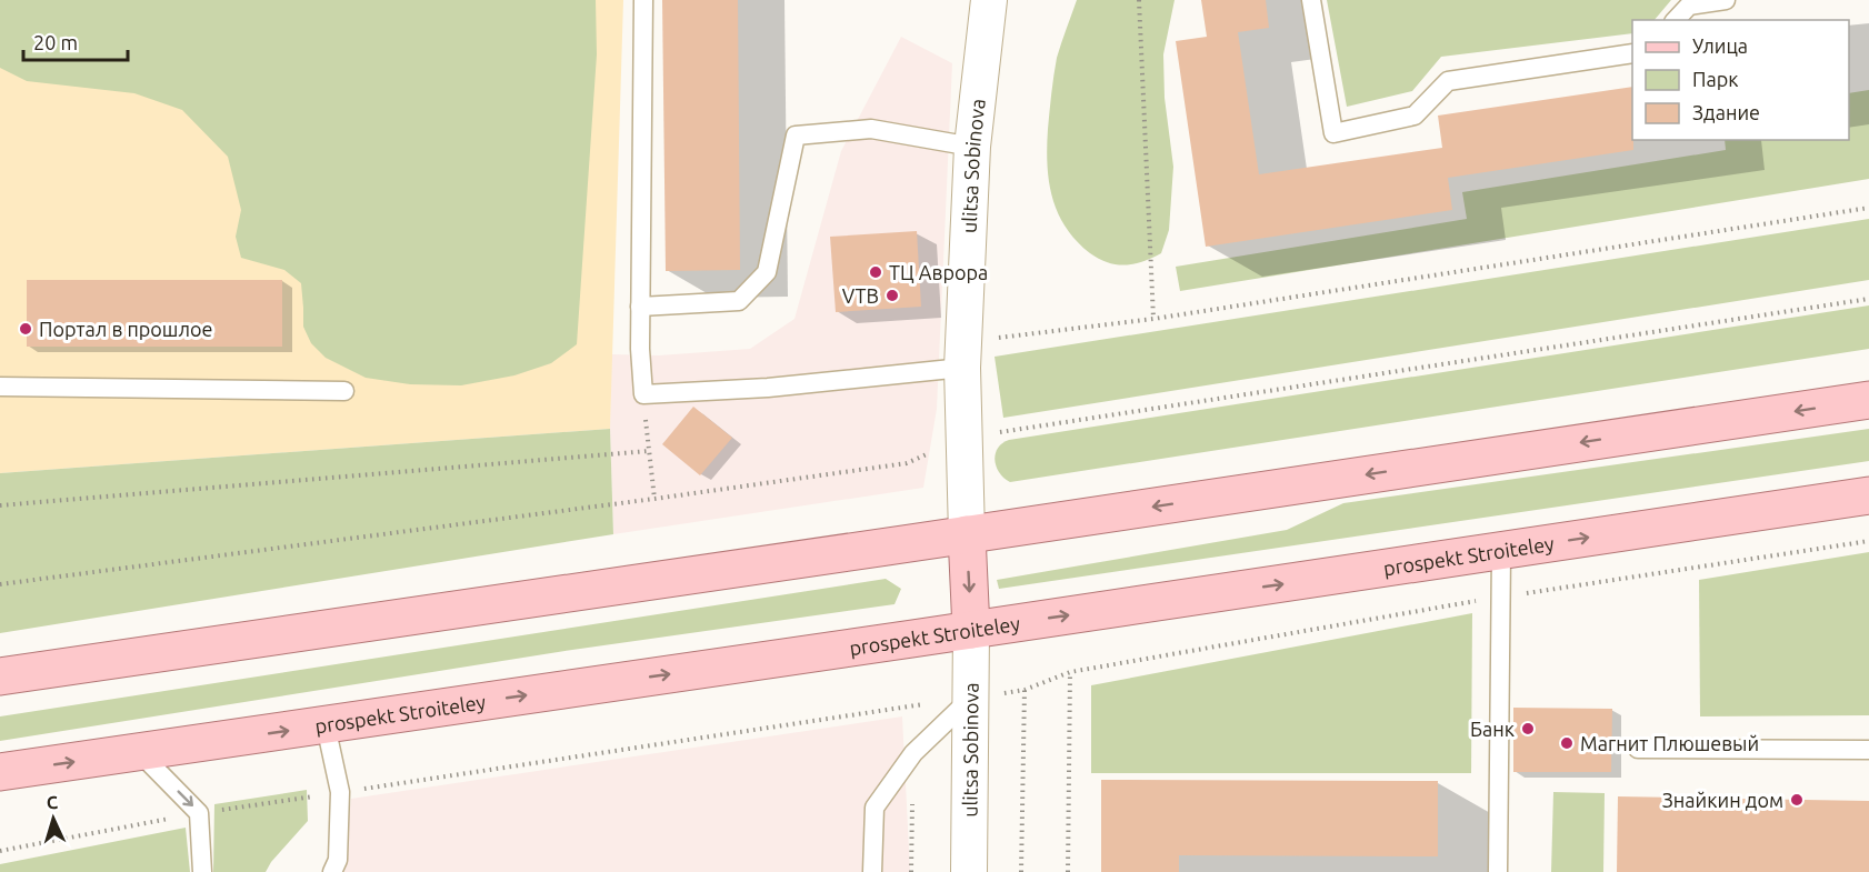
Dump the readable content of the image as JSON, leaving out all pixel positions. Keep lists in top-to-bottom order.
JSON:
{
  "streets": {
    "main road": ["prospekt Stroiteley"],
    "street": ["ulitsa Sobinova"]
  },
  "crossings": [
    ["ulitsa Sobinova", "prospekt Stroiteley"]
  ],
  "places": [
    "ТЦ Аврора",
    "VTB",
    "Портал в прошлое",
    "Банк",
    "Магнит Плюшевый",
    "Знайкин дом"
  ],
  "legend": ["Улица", "Парк", "Здание"],
  "scale_bar": "20 m",
  "north": "top"
}
